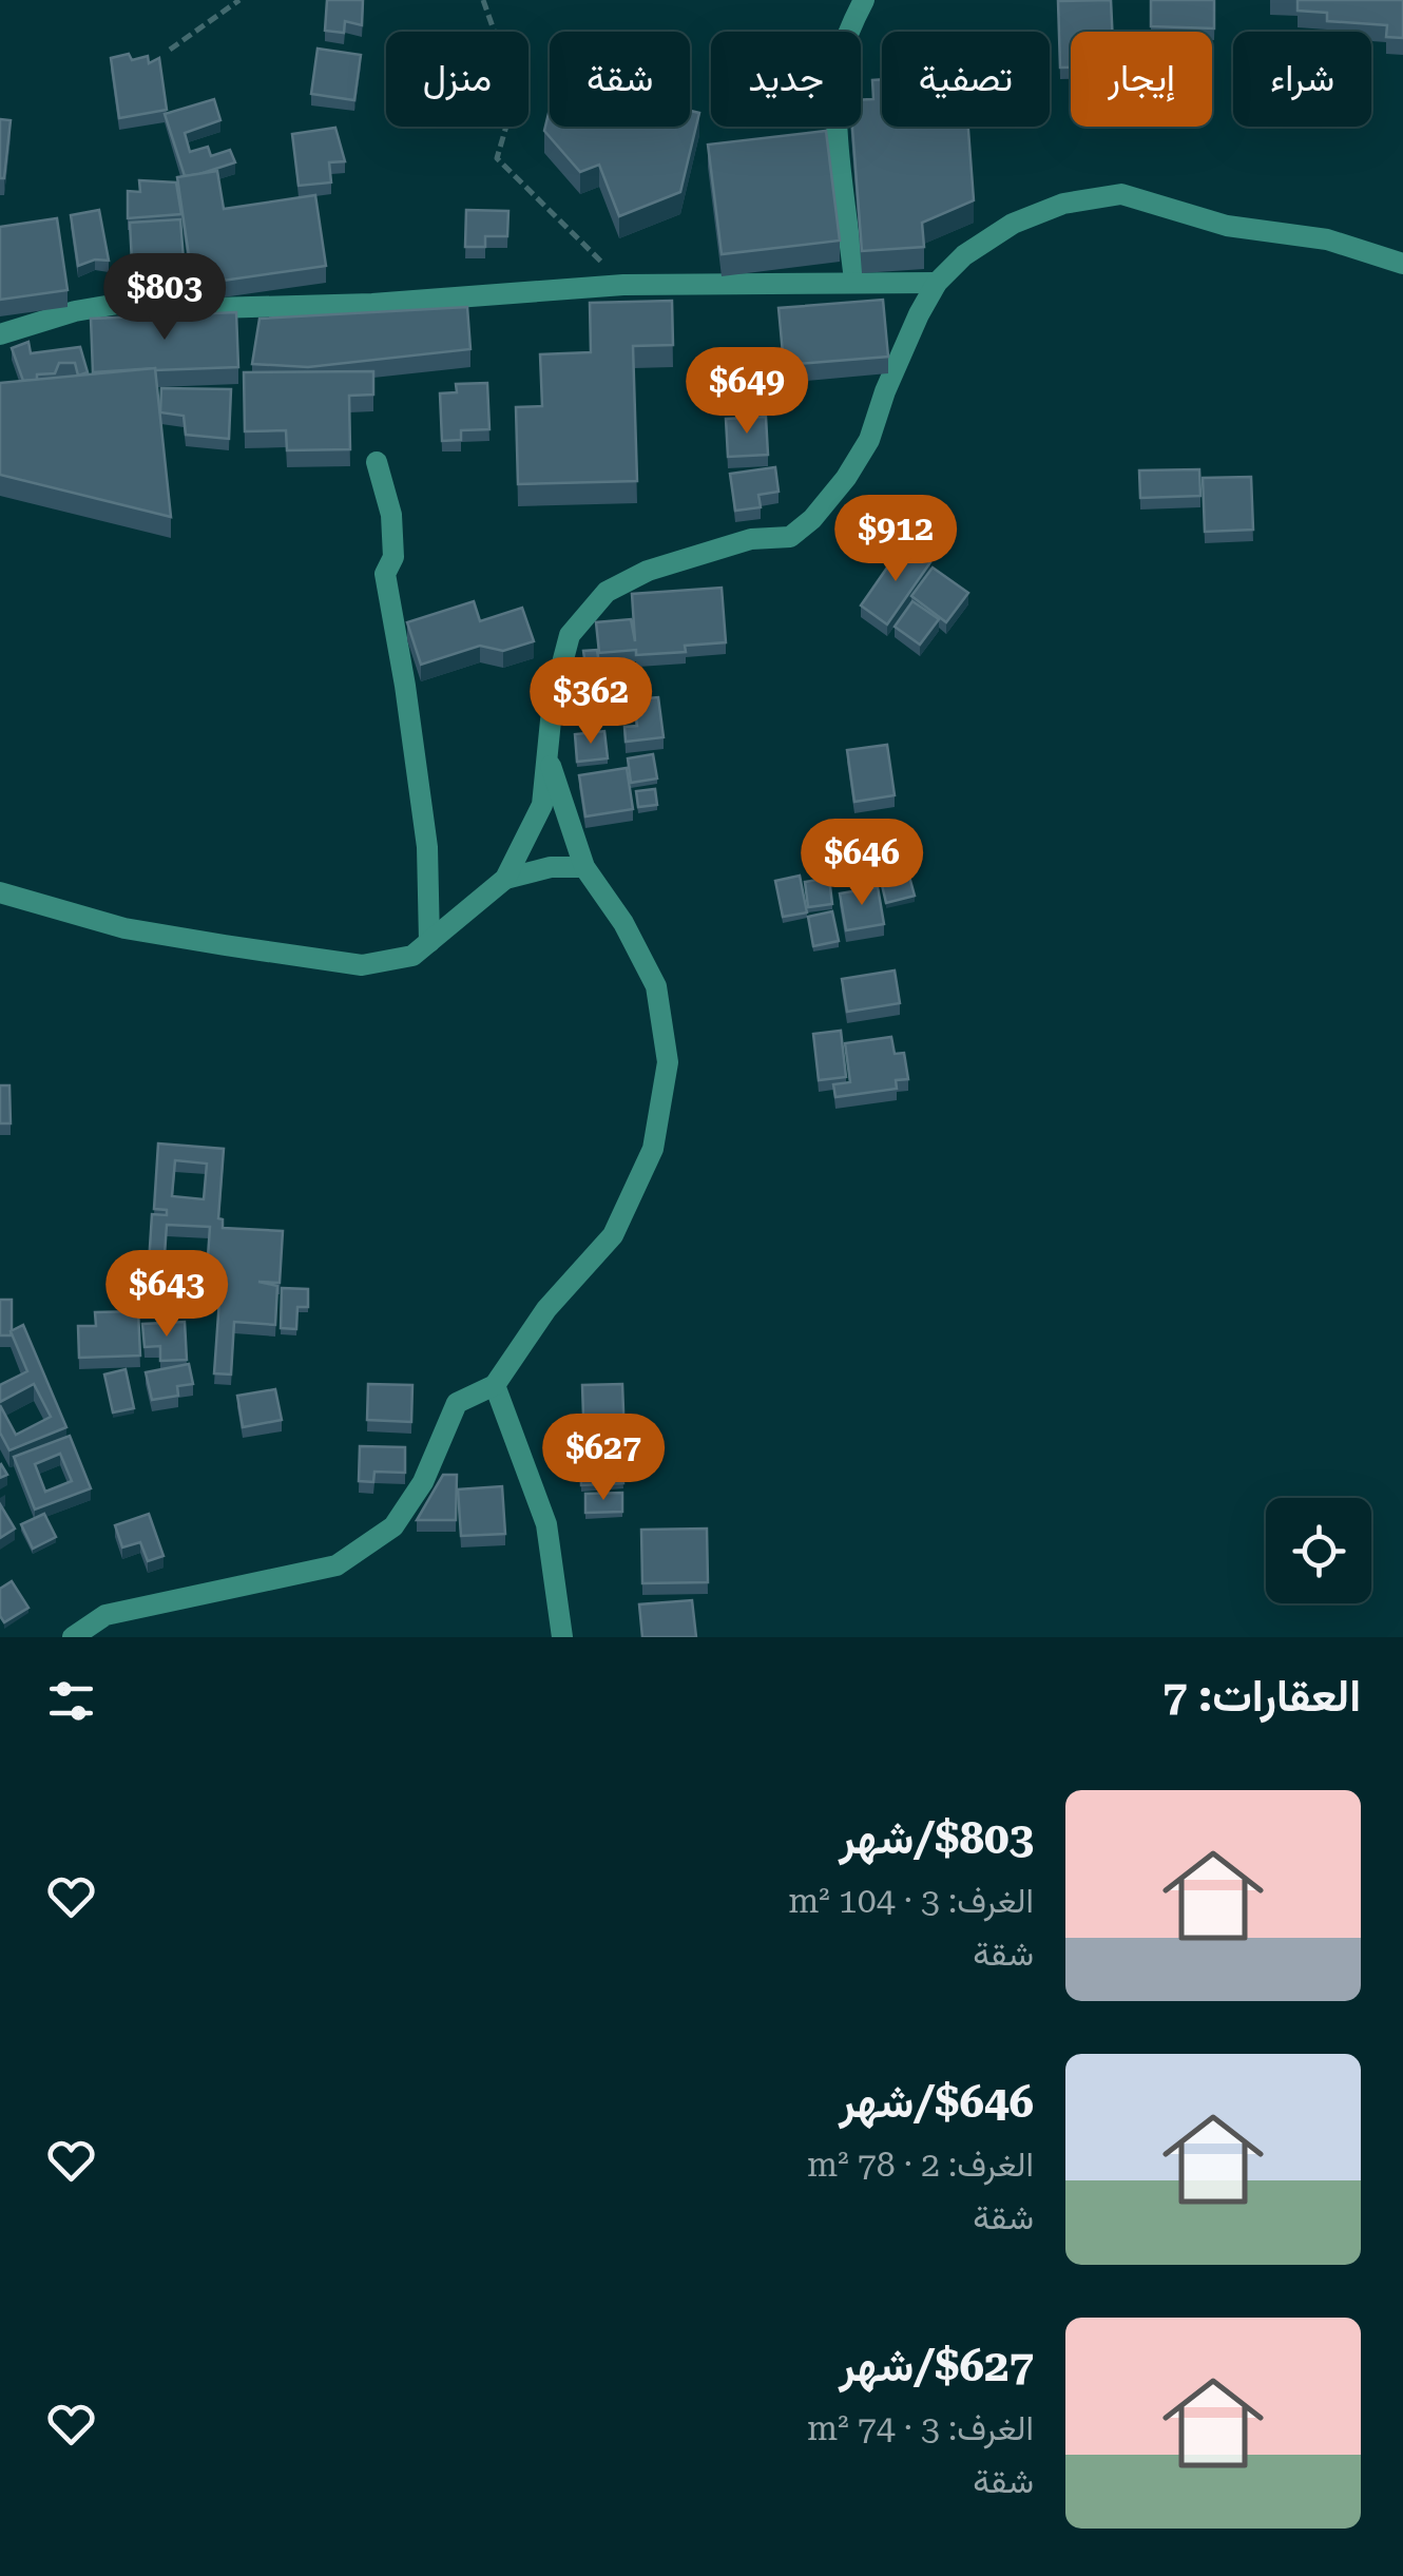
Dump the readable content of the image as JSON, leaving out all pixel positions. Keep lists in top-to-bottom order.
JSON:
{
  "page": {
    "chip": [
      "شراء",
      "إيجار",
      "تصفية",
      "جديد",
      "شقة",
      "منزل"
    ],
    "price": [
      "$803",
      "$649",
      "$912",
      "$362",
      "$646",
      "$643",
      "$627"
    ],
    "heading": "العقارات: 7",
    "list": [
      {
        "name": "$803/شهر",
        "note": "الغرف: 3 · 104 m² · شقة"
      },
      {
        "name": "$646/شهر",
        "note": "الغرف: 2 · 78 m² · شقة"
      },
      {
        "name": "$627/شهر",
        "note": "الغرف: 3 · 74 m² · شقة"
      }
    ]
  }
}
